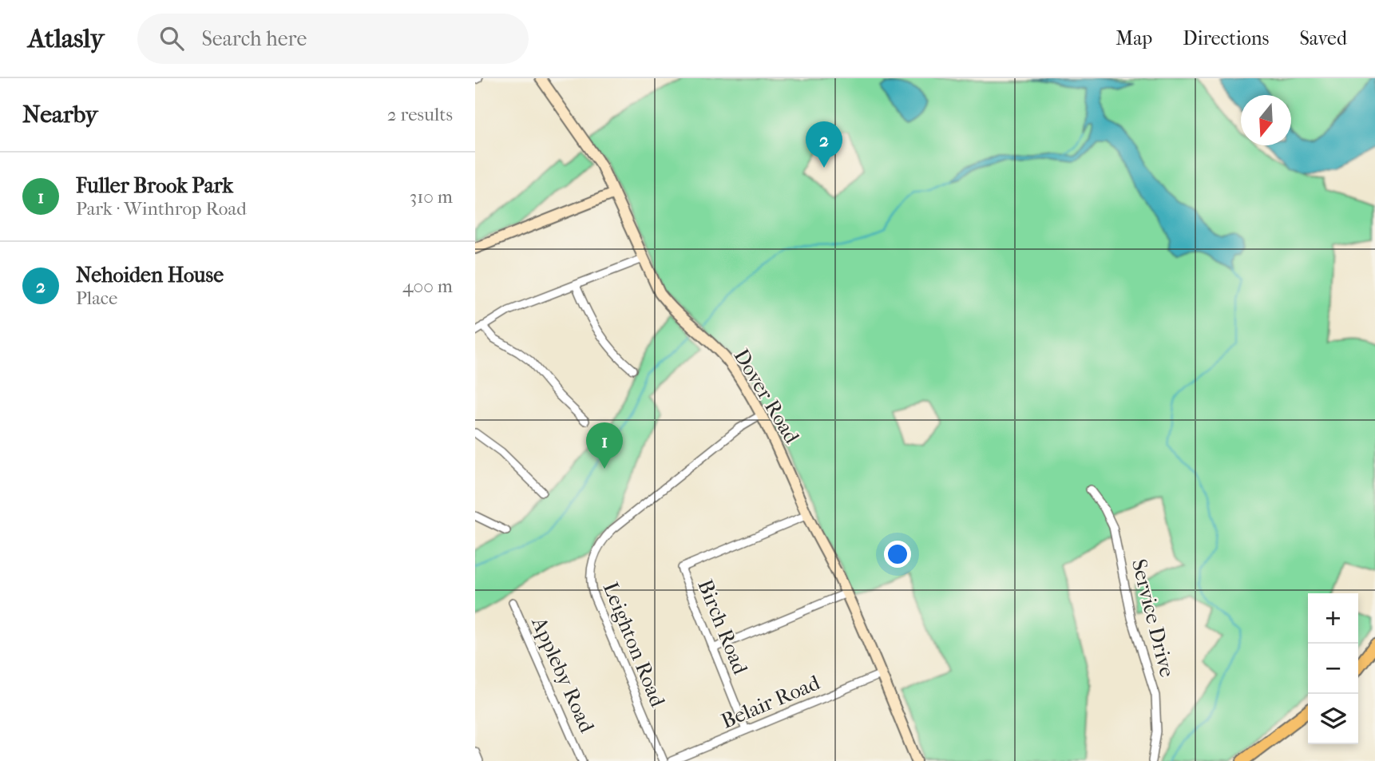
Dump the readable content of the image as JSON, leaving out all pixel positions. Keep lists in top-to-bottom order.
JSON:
{
  "streets": {
    "street": [
      "Dover Road",
      "Service Drive",
      "Birch Road",
      "Leighton Road",
      "Appleby Road",
      "Belair Road"
    ]
  },
  "crossings": [
    ["Dover Road", "Birch Road"],
    ["Dover Road", "Leighton Road"],
    ["Dover Road", "Belair Road"],
    ["Birch Road", "Belair Road"]
  ],
  "north": "bottom",
  "page": {
    "header": "Atlasly",
    "search": "Search here",
    "nav": ["Map", "Directions", "Saved"],
    "heading": ["Nearby", "2 results"],
    "pins": ["2", "1"],
    "list": [
      {
        "mark": "1",
        "name": "Fuller Brook Park",
        "note": "Park · Winthrop Road",
        "value": "310 m"
      },
      {
        "mark": "2",
        "name": "Nehoiden House",
        "note": "Place",
        "value": "400 m"
      }
    ],
    "map_buttons": ["+", "−"]
  }
}
